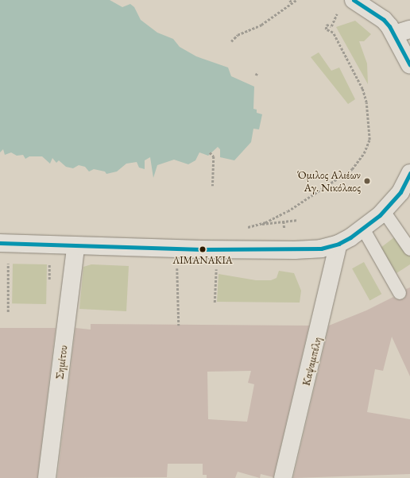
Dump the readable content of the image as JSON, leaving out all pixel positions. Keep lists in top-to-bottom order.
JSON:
{
  "streets": {
    "main road": ["Καψαμπέλη", "Σημίτου"]
  },
  "places": ["Όμιλος Αλιέων Αγ. Νικόλαος", "ΛΙΜΑΝΑΚΙΑ"]
}
